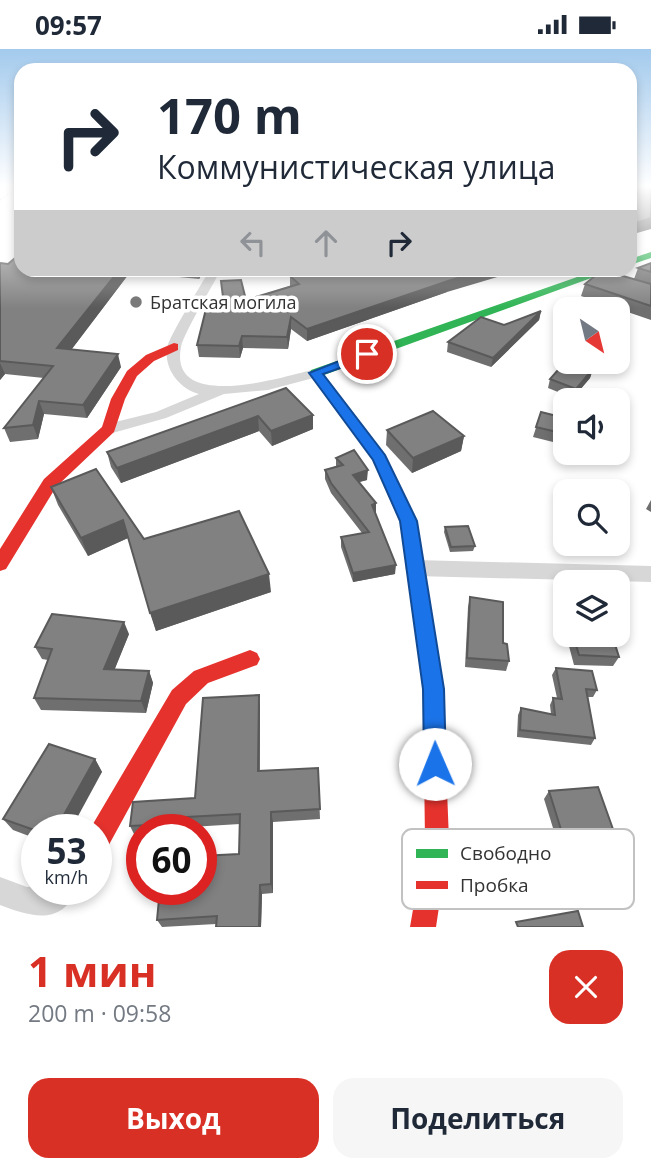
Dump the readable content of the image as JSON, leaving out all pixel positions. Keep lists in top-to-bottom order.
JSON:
{
  "places": ["Братская могила"],
  "legend": ["Свободно", "Пробка"],
  "north": "bottom right",
  "page": {
    "status": "09:57",
    "turn": ["170 m", "Коммунистическая улица"],
    "speed": "53 km/h",
    "limit": "60",
    "heading": ["1 мин", "200 m · 09:58"],
    "buttons": ["Выход", "Поделиться"]
  }
}
